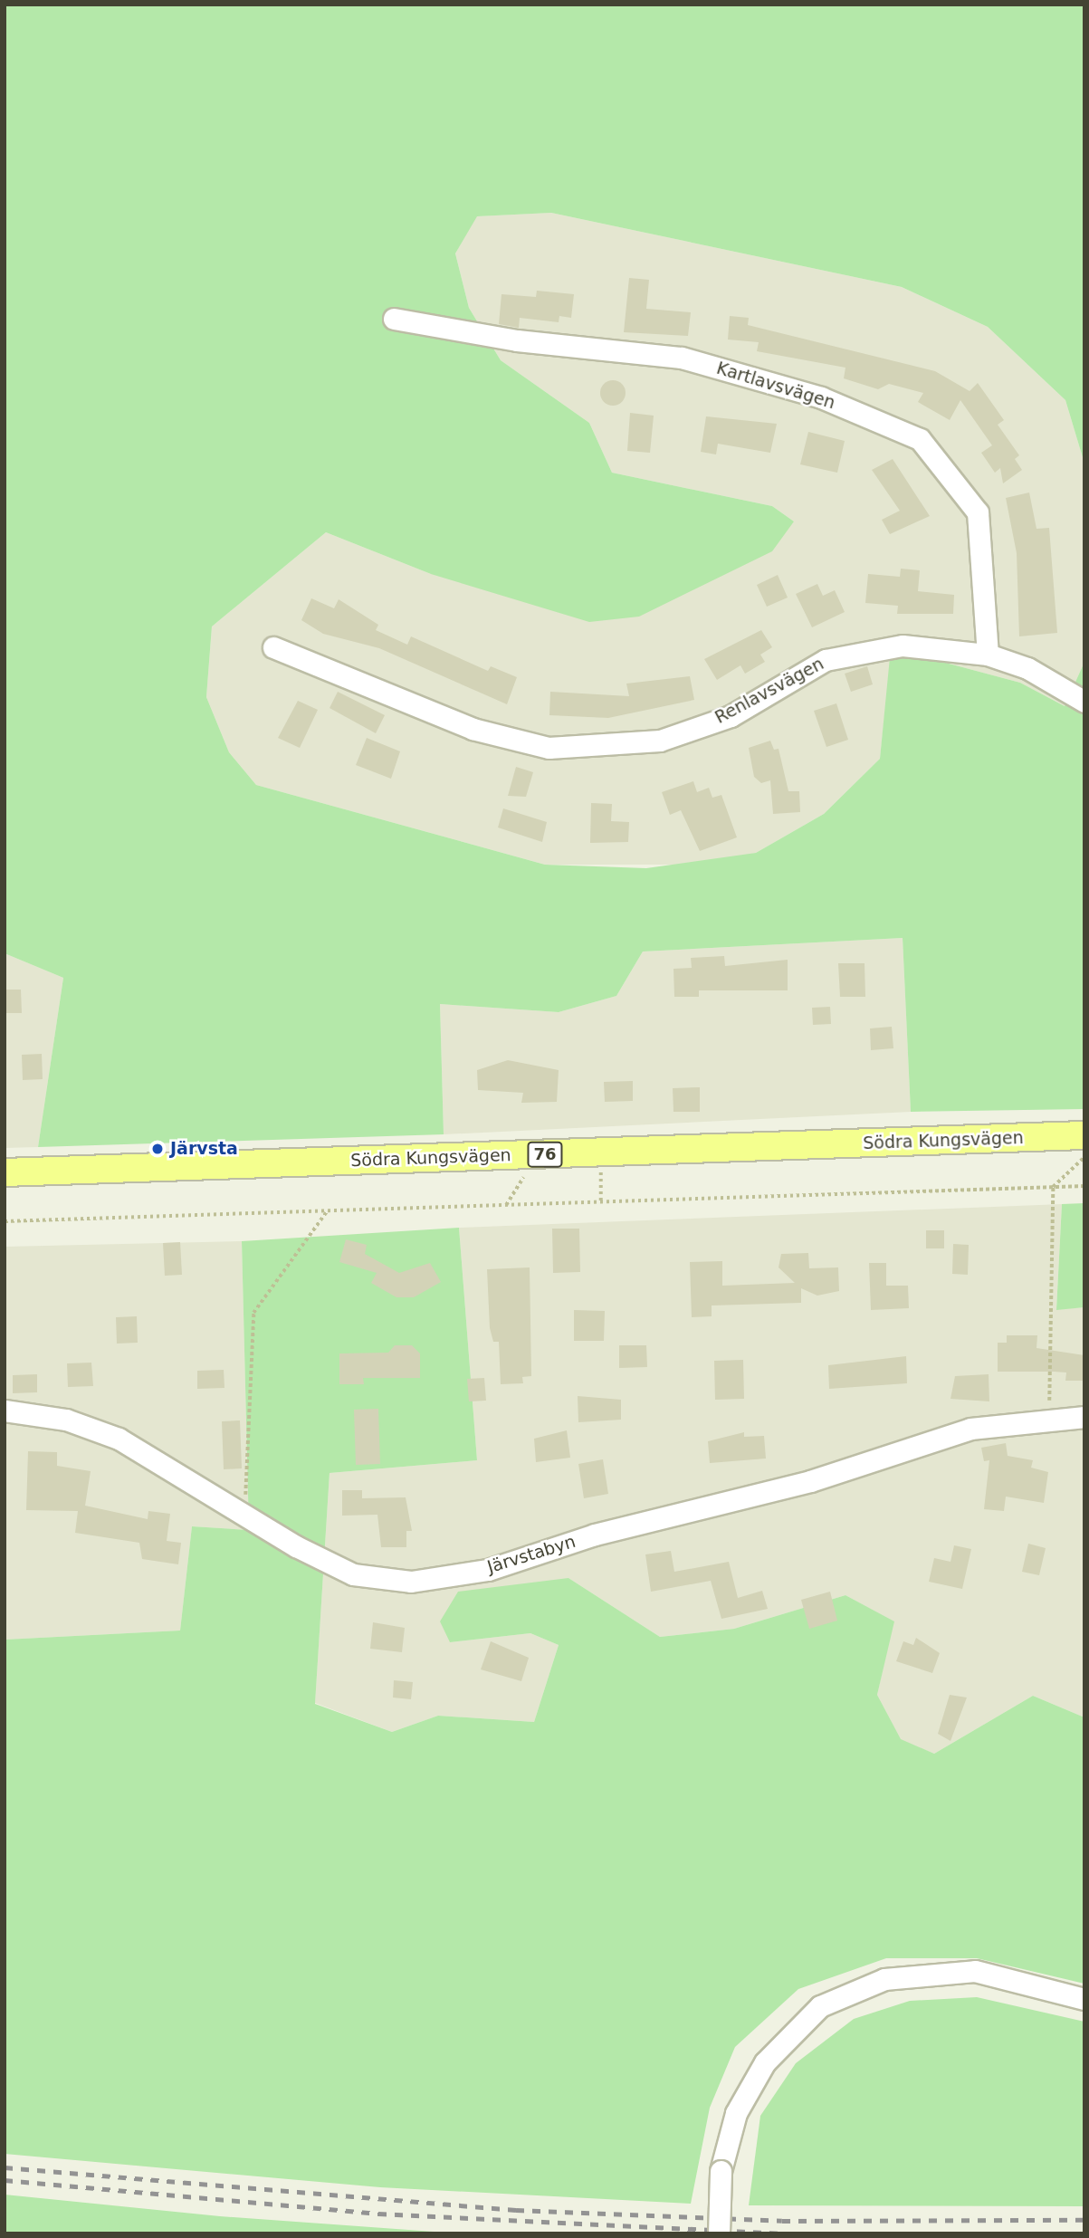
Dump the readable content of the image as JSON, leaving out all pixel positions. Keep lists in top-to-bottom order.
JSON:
{
  "streets": {
    "main road": ["Södra Kungsvägen", "76"],
    "street": ["Kartlavsvägen", "Renlavsvägen", "Järvstabyn"]
  },
  "crossings": [
    ["Kartlavsvägen", "Renlavsvägen"]
  ],
  "places": ["Järvsta"]
}
